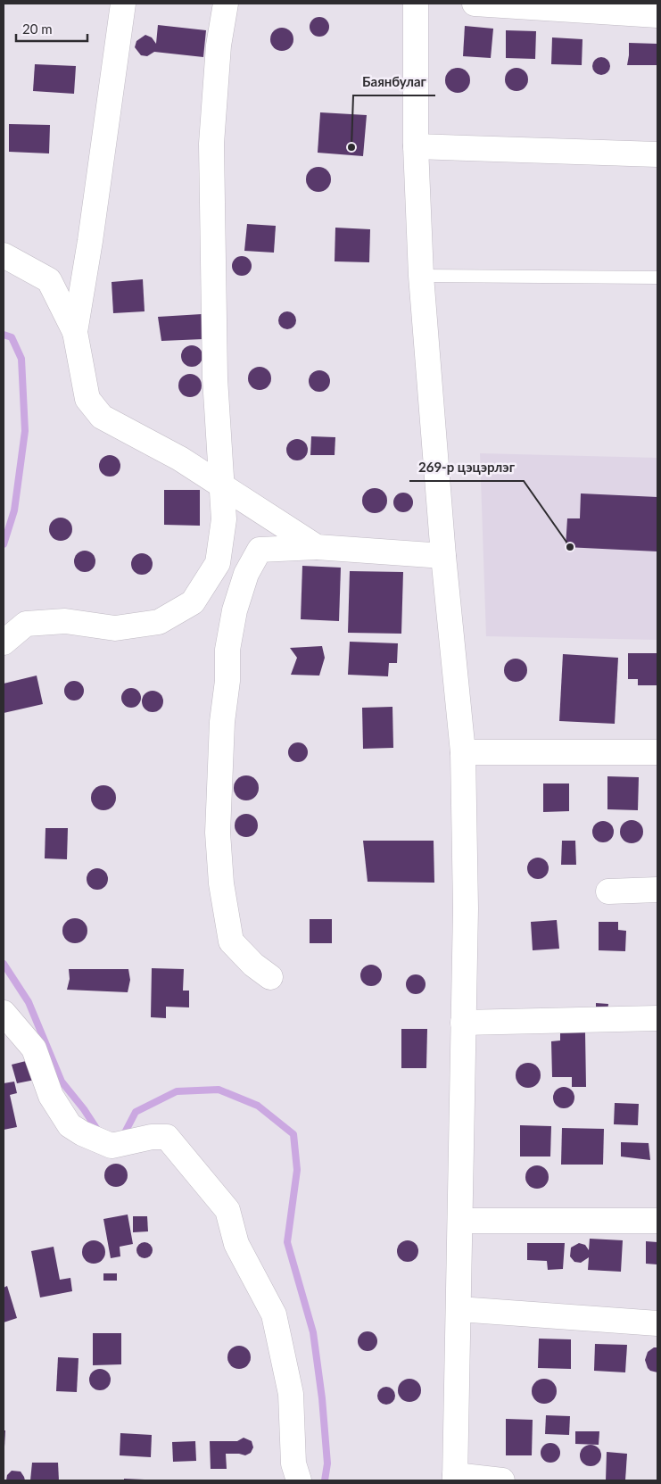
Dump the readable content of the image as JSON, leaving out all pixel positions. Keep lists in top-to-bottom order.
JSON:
{
  "places": ["Баянбулаг", "269-р цэцэрлэг"],
  "scale_bar": "20 m"
}
